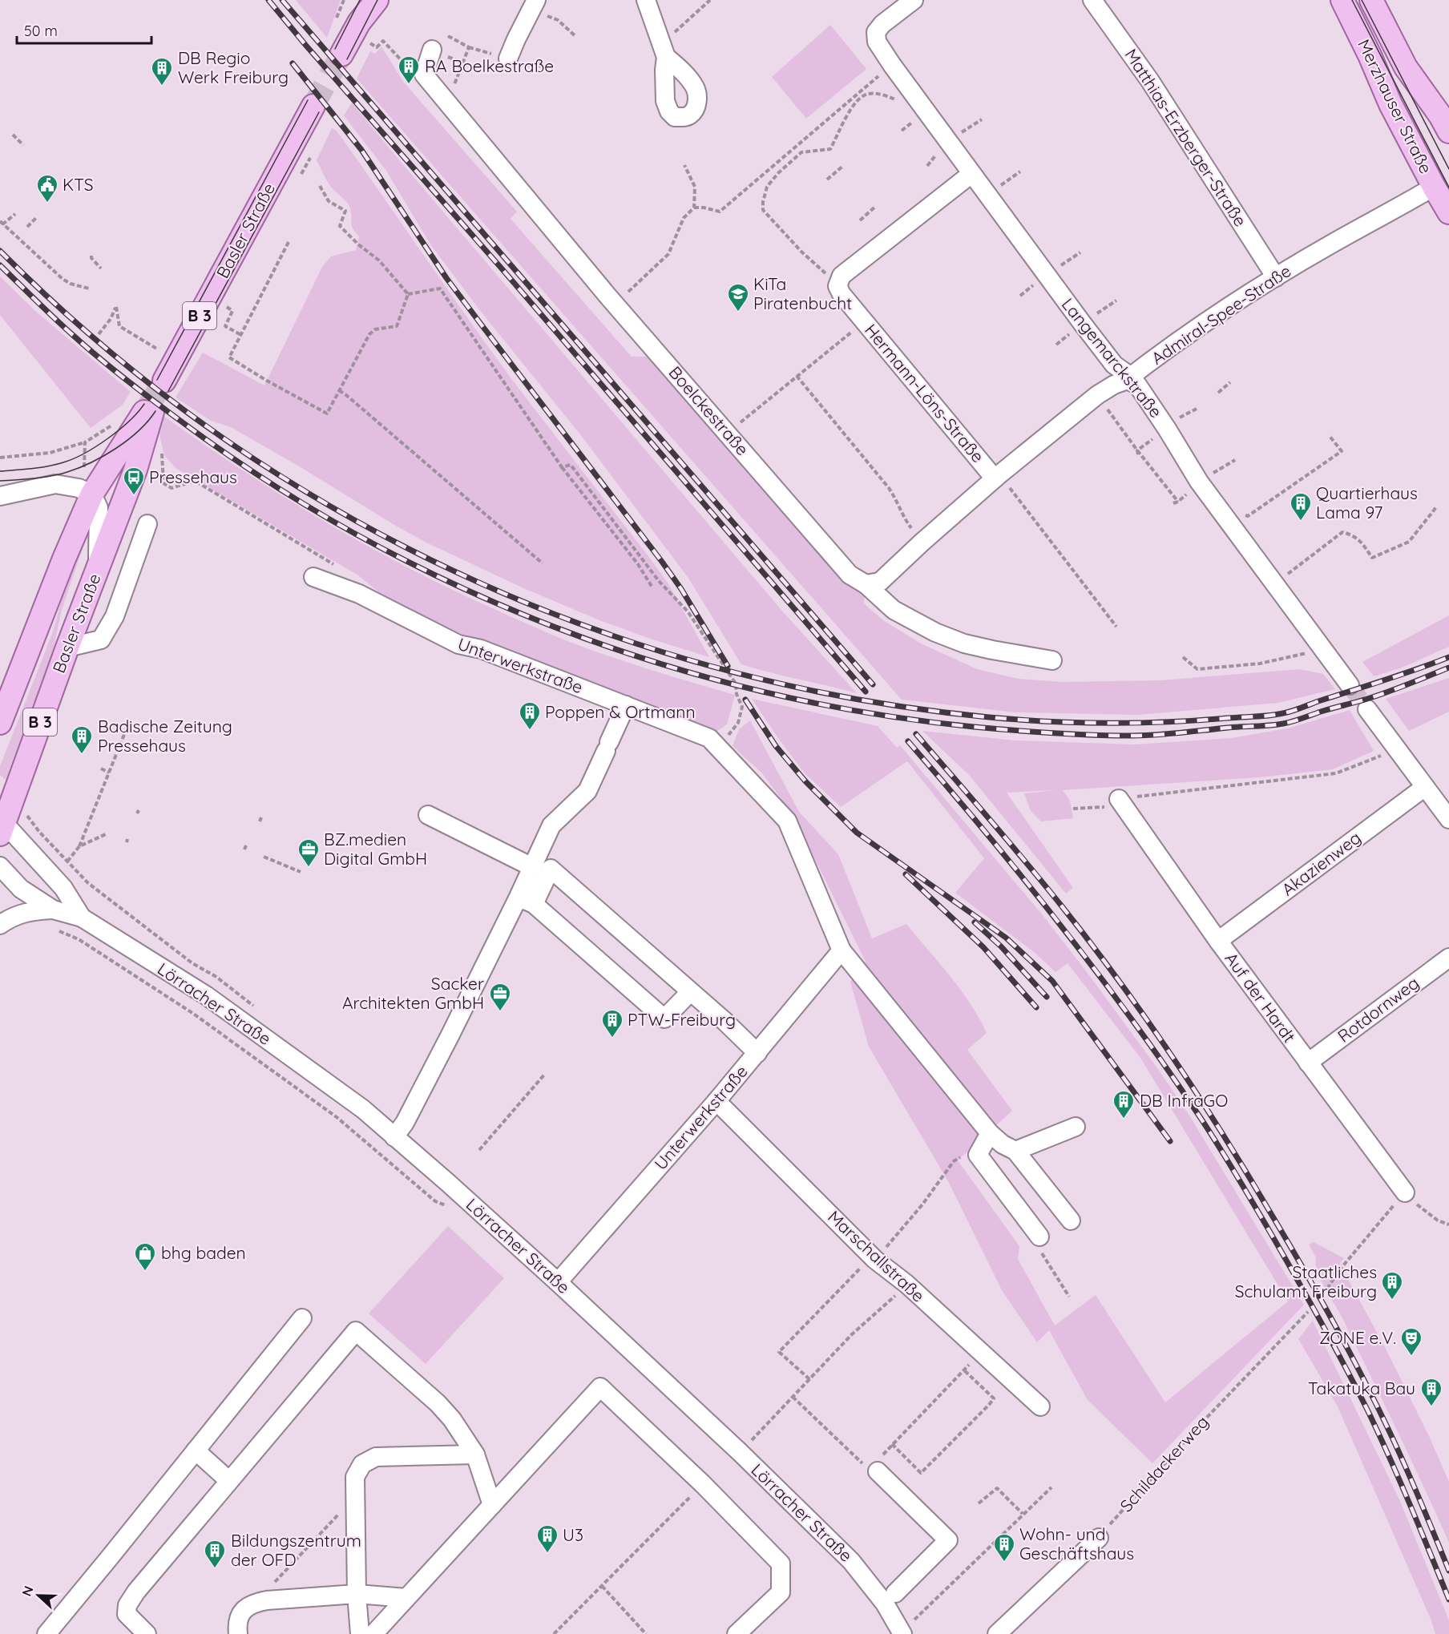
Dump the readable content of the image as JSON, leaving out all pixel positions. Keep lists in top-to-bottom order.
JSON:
{
  "streets": {
    "main road": ["Merzhauser Straße", "Basler Straße", "B 3"],
    "street": [
      "Matthias-Erzberger-Straße",
      "Admiral-Spee-Straße",
      "Langemarckstraße",
      "Hermann-Löns-Straße",
      "Boelckestraße",
      "Unterwerkstraße",
      "Akazienweg",
      "Auf der Hardt",
      "Lörracher Straße",
      "Rotdornweg",
      "Marschallstraße"
    ],
    "path": ["Schildackerweg"]
  },
  "crossings": [
    ["Merzhauser Straße", "Admiral-Spee-Straße"],
    ["Matthias-Erzberger-Straße", "Admiral-Spee-Straße"],
    ["Basler Straße", "Lörracher Straße"],
    ["Admiral-Spee-Straße", "Langemarckstraße"],
    ["Admiral-Spee-Straße", "Hermann-Löns-Straße"],
    ["Admiral-Spee-Straße", "Boelckestraße"],
    ["Unterwerkstraße", "Lörracher Straße"],
    ["Unterwerkstraße", "Marschallstraße"],
    ["Akazienweg", "Auf der Hardt"],
    ["Auf der Hardt", "Rotdornweg"]
  ],
  "places": {
    "building": [
      "RA Boelkestraße",
      "DB Regio Werk Freiburg",
      "Quartierhaus Lama 97",
      "Poppen & Ortmann",
      "Badische Zeitung Pressehaus",
      "PTW-Freiburg",
      "DB InfraGO",
      "Staatliches Schulamt Freiburg",
      "Takatuka Bau",
      "U3",
      "Wohn- und Geschäftshaus",
      "Bildungszentrum der OFD"
    ],
    "public building": ["KTS"],
    "school or university": ["KiTa Piratenbucht"],
    "bus stop": ["Pressehaus"],
    "office": ["BZ.medien Digital GmbH", "Sacker Architekten GmbH"],
    "shop": ["bhg baden"],
    "theatre": ["ZONE e.V."]
  },
  "scale_bar": "50 m",
  "north": "left"
}
